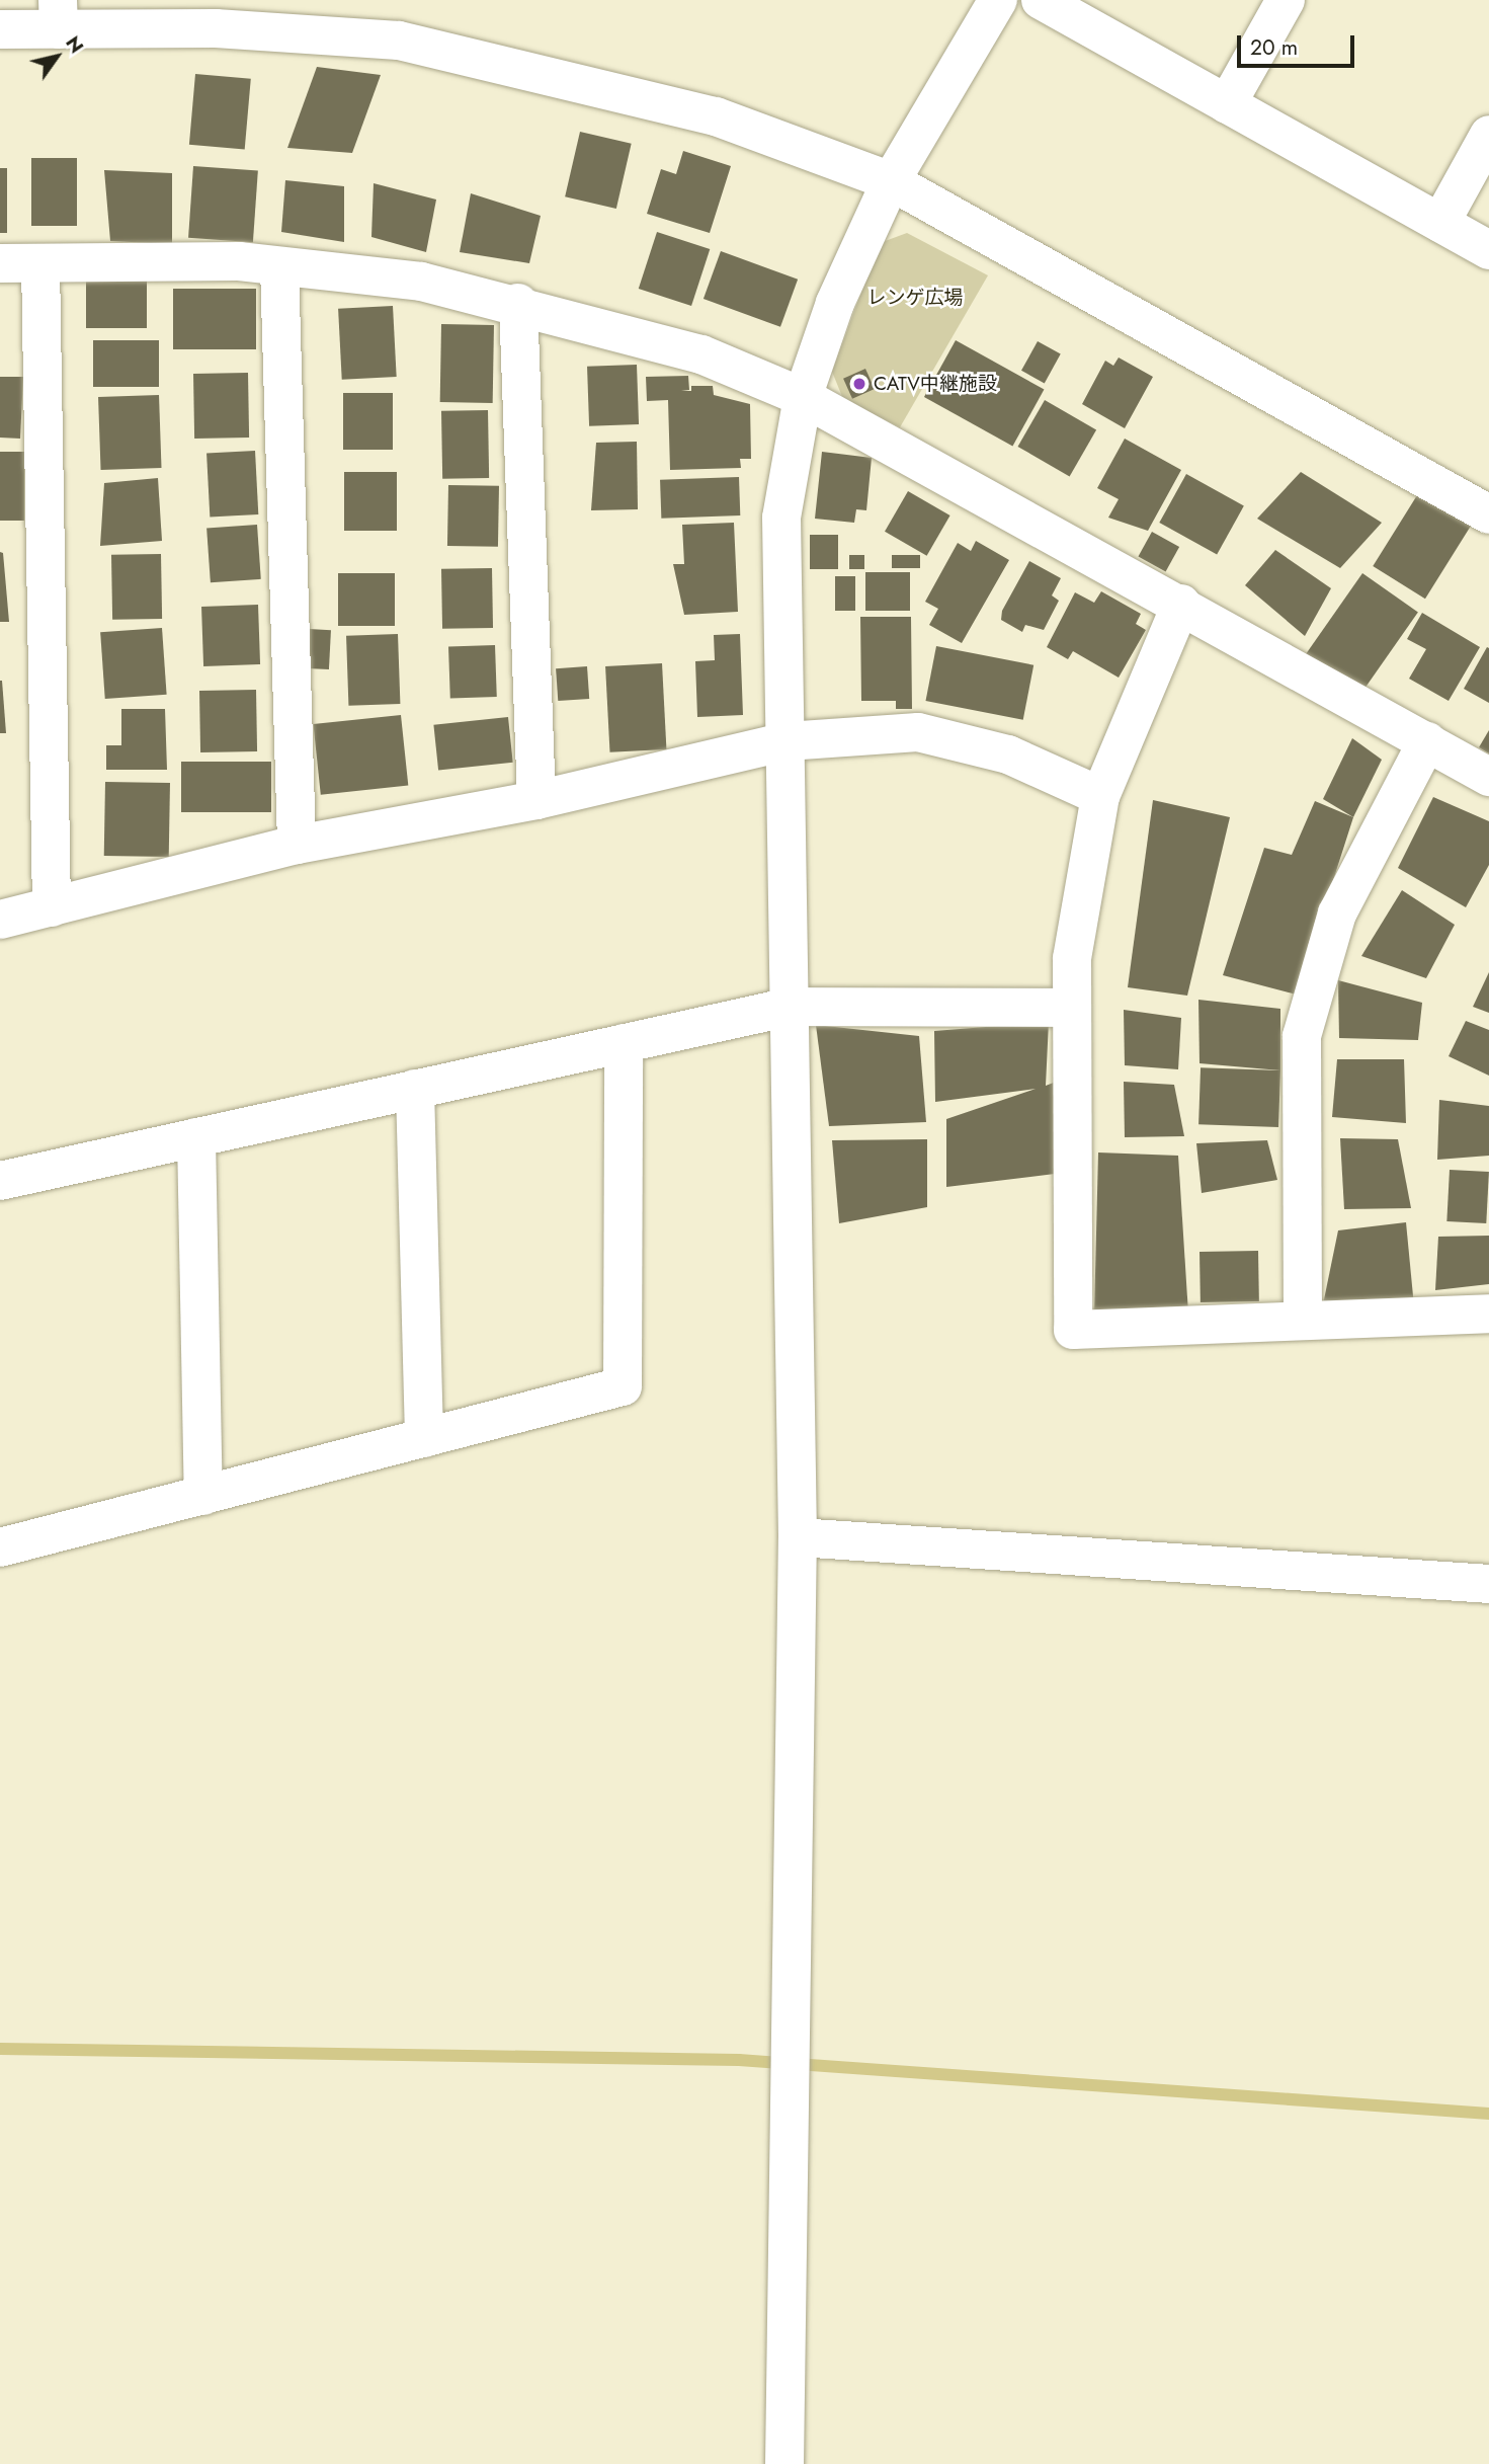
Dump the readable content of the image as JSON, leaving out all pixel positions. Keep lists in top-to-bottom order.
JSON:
{
  "parks": ["レンゲ広場"],
  "places": ["CATV中継施設"],
  "scale_bar": "20 m",
  "north": "top right"
}
